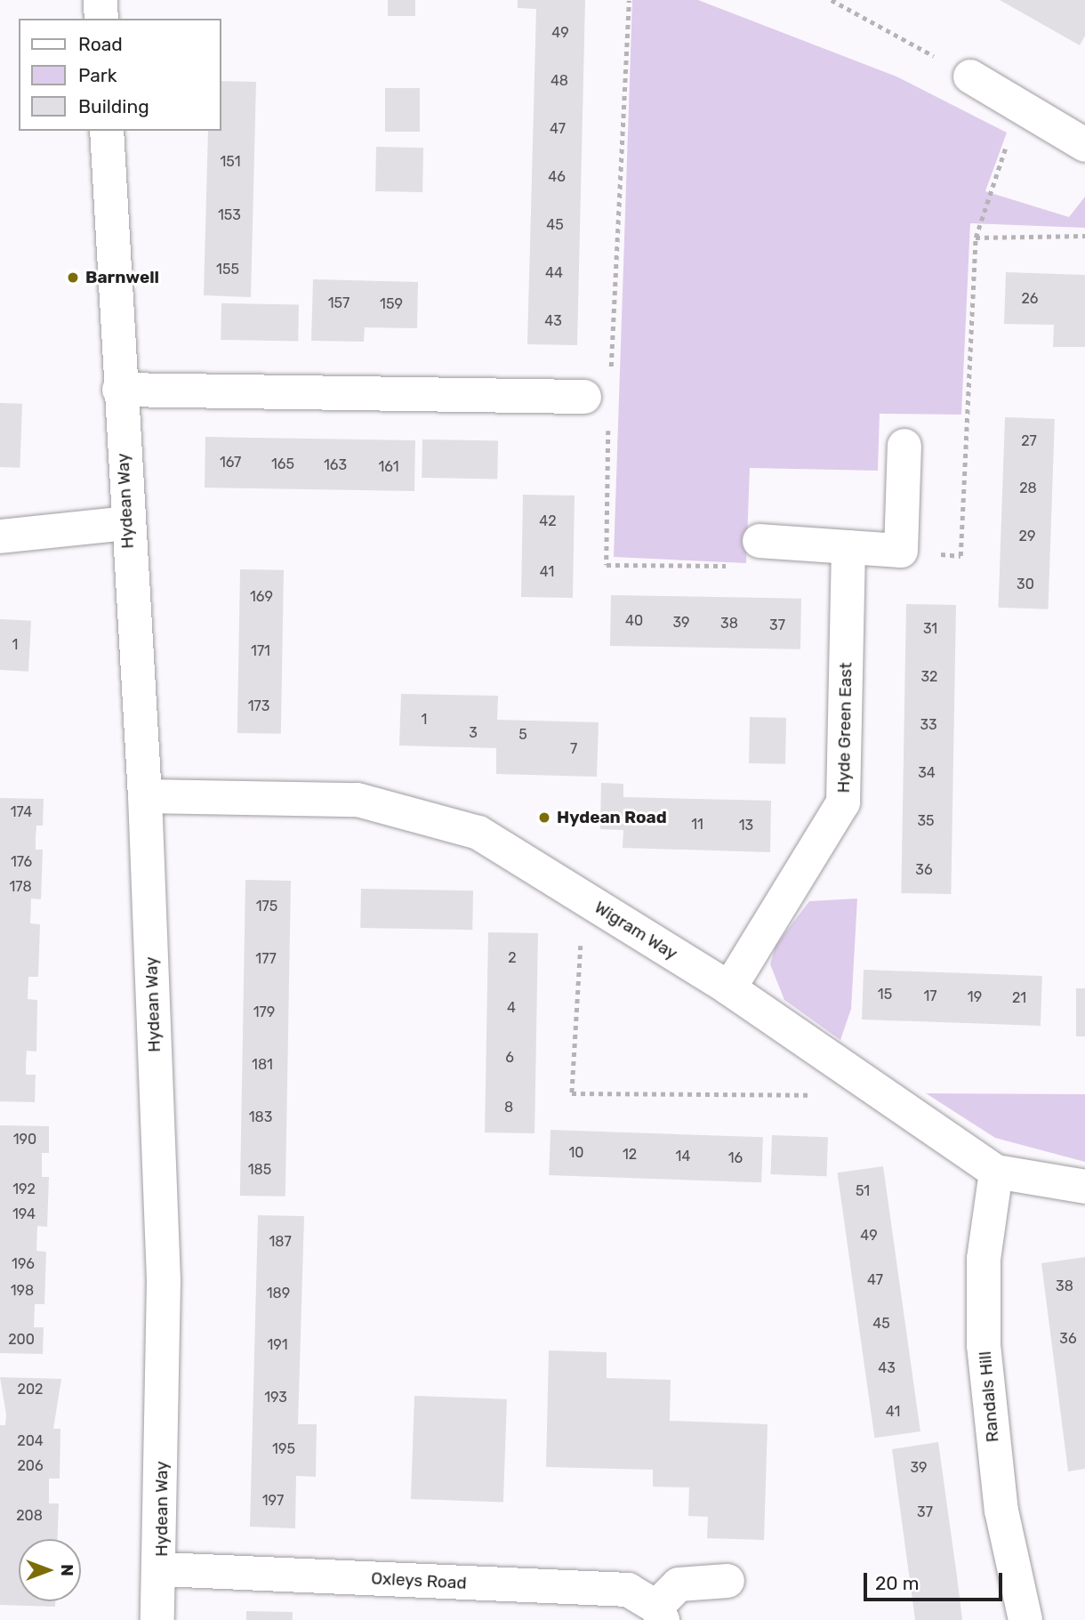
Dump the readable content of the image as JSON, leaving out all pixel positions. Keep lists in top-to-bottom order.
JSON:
{
  "streets": {
    "street": [
      "Hydean Way",
      "Hyde Green East",
      "Wigram Way",
      "Randals Hill",
      "Oxleys Road"
    ]
  },
  "crossings": [
    ["Hydean Way", "Wigram Way"],
    ["Hydean Way", "Oxleys Road"],
    ["Hyde Green East", "Wigram Way"],
    ["Wigram Way", "Randals Hill"]
  ],
  "places": ["Barnwell", "Hydean Road"],
  "house_numbers": [
    "49",
    "48",
    "47",
    "151",
    "46",
    "153",
    "45",
    "155",
    "44",
    "26",
    "157",
    "159",
    "43",
    "27",
    "167",
    "165",
    "163",
    "161",
    "28",
    "42",
    "29",
    "41",
    "30",
    "169",
    "40",
    "39",
    "38",
    "37",
    "31",
    "1",
    "171",
    "32",
    "173",
    "1",
    "33",
    "3",
    "5",
    "7",
    "34",
    "174",
    "35",
    "11",
    "13",
    "176",
    "36",
    "178",
    "175",
    "2",
    "177",
    "15",
    "17",
    "19",
    "21",
    "4",
    "179",
    "6",
    "181",
    "8",
    "183",
    "190",
    "10",
    "12",
    "14",
    "16",
    "185",
    "192",
    "51",
    "194",
    "49",
    "187",
    "196",
    "47",
    "38",
    "198",
    "189",
    "45",
    "36",
    "200",
    "191",
    "43",
    "202",
    "193",
    "41",
    "204",
    "195",
    "206",
    "39",
    "197",
    "37",
    "208"
  ],
  "legend": ["Road", "Park", "Building"],
  "scale_bar": "20 m",
  "north": "right"
}
